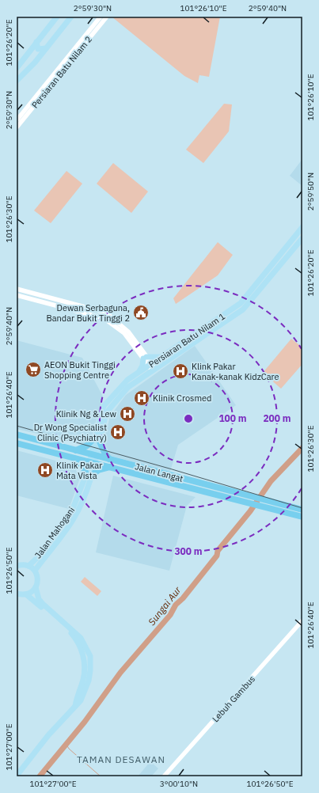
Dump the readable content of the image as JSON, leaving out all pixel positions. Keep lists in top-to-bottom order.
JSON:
{
  "streets": {
    "highway": ["Jalan Langat"],
    "main road": ["Persiaran Batu Nilam 1", "Jalan Mahogani"],
    "street": ["Persiaran Batu Nilam 2", "Lebuh Gambus"]
  },
  "crossings": [
    ["Persiaran Batu Nilam 1", "Jalan Langat"],
    ["Persiaran Batu Nilam 1", "Jalan Mahogani"],
    ["Jalan Langat", "Jalan Mahogani"]
  ],
  "districts": ["TAMAN DESAWAN"],
  "water": ["Sungai Aur"],
  "places": {
    "public building": ["Dewan Serbaguna, Bandar Bukit Tinggi 2"],
    "supermarket": ["AEON Bukit Tinggi Shopping Centre"],
    "hospital": [
      "Klink Pakar Kanak-kanak KidzCare",
      "Klinik Crosmed",
      "Klinik Ng & Lew",
      "Dr Wong Specialist Clinic (Psychiatry)",
      "Klinik Pakar Mata Vista"
    ]
  },
  "coordinates": [
    "2°59'30\"N",
    "101°26'10\"E",
    "2°59'40\"N",
    "101°26'20\"E",
    "2°59'50\"N",
    "101°26'30\"E",
    "101°26'40\"E",
    "101°26'50\"E",
    "101°27'00\"E",
    "3°00'10\"N"
  ],
  "rings": ["100 m", "200 m", "300 m"]
}
